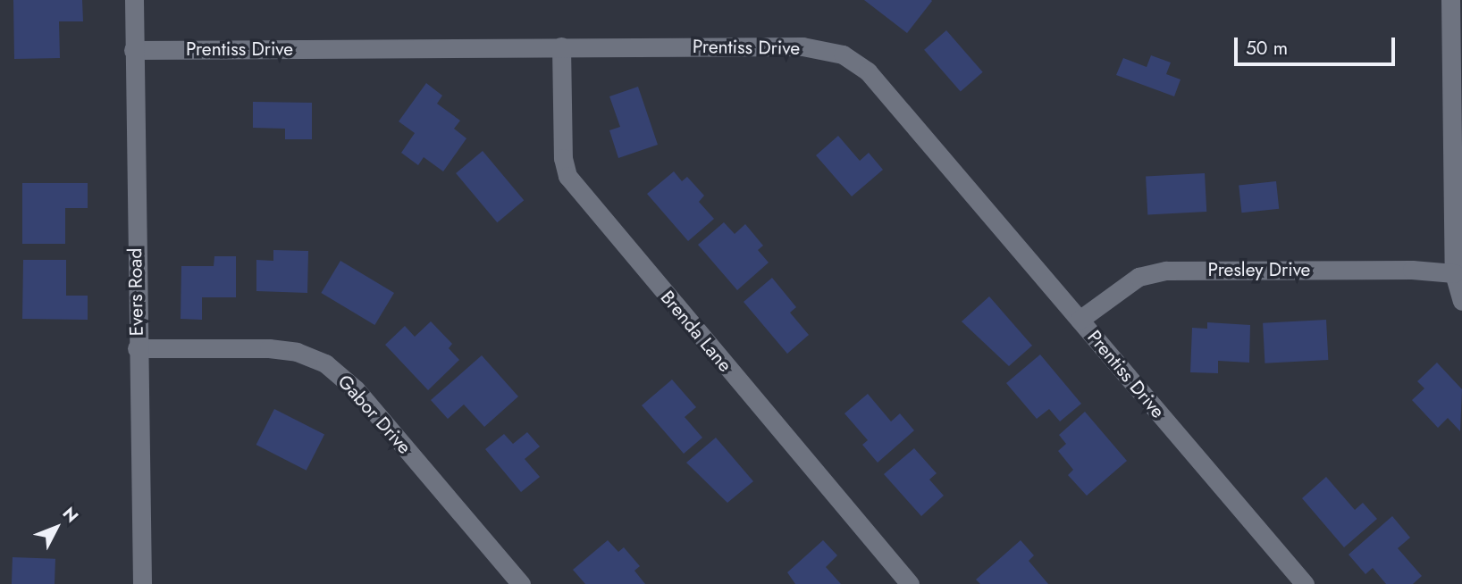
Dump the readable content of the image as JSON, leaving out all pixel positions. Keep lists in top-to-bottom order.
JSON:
{
  "streets": {
    "street": [
      "Prentiss Drive",
      "Presley Drive",
      "Evers Road",
      "Brenda Lane",
      "Gabor Drive"
    ]
  },
  "crossings": [
    ["Prentiss Drive", "Presley Drive"],
    ["Prentiss Drive", "Evers Road"],
    ["Prentiss Drive", "Brenda Lane"],
    ["Evers Road", "Gabor Drive"]
  ],
  "scale_bar": "50 m",
  "north": "top right"
}
